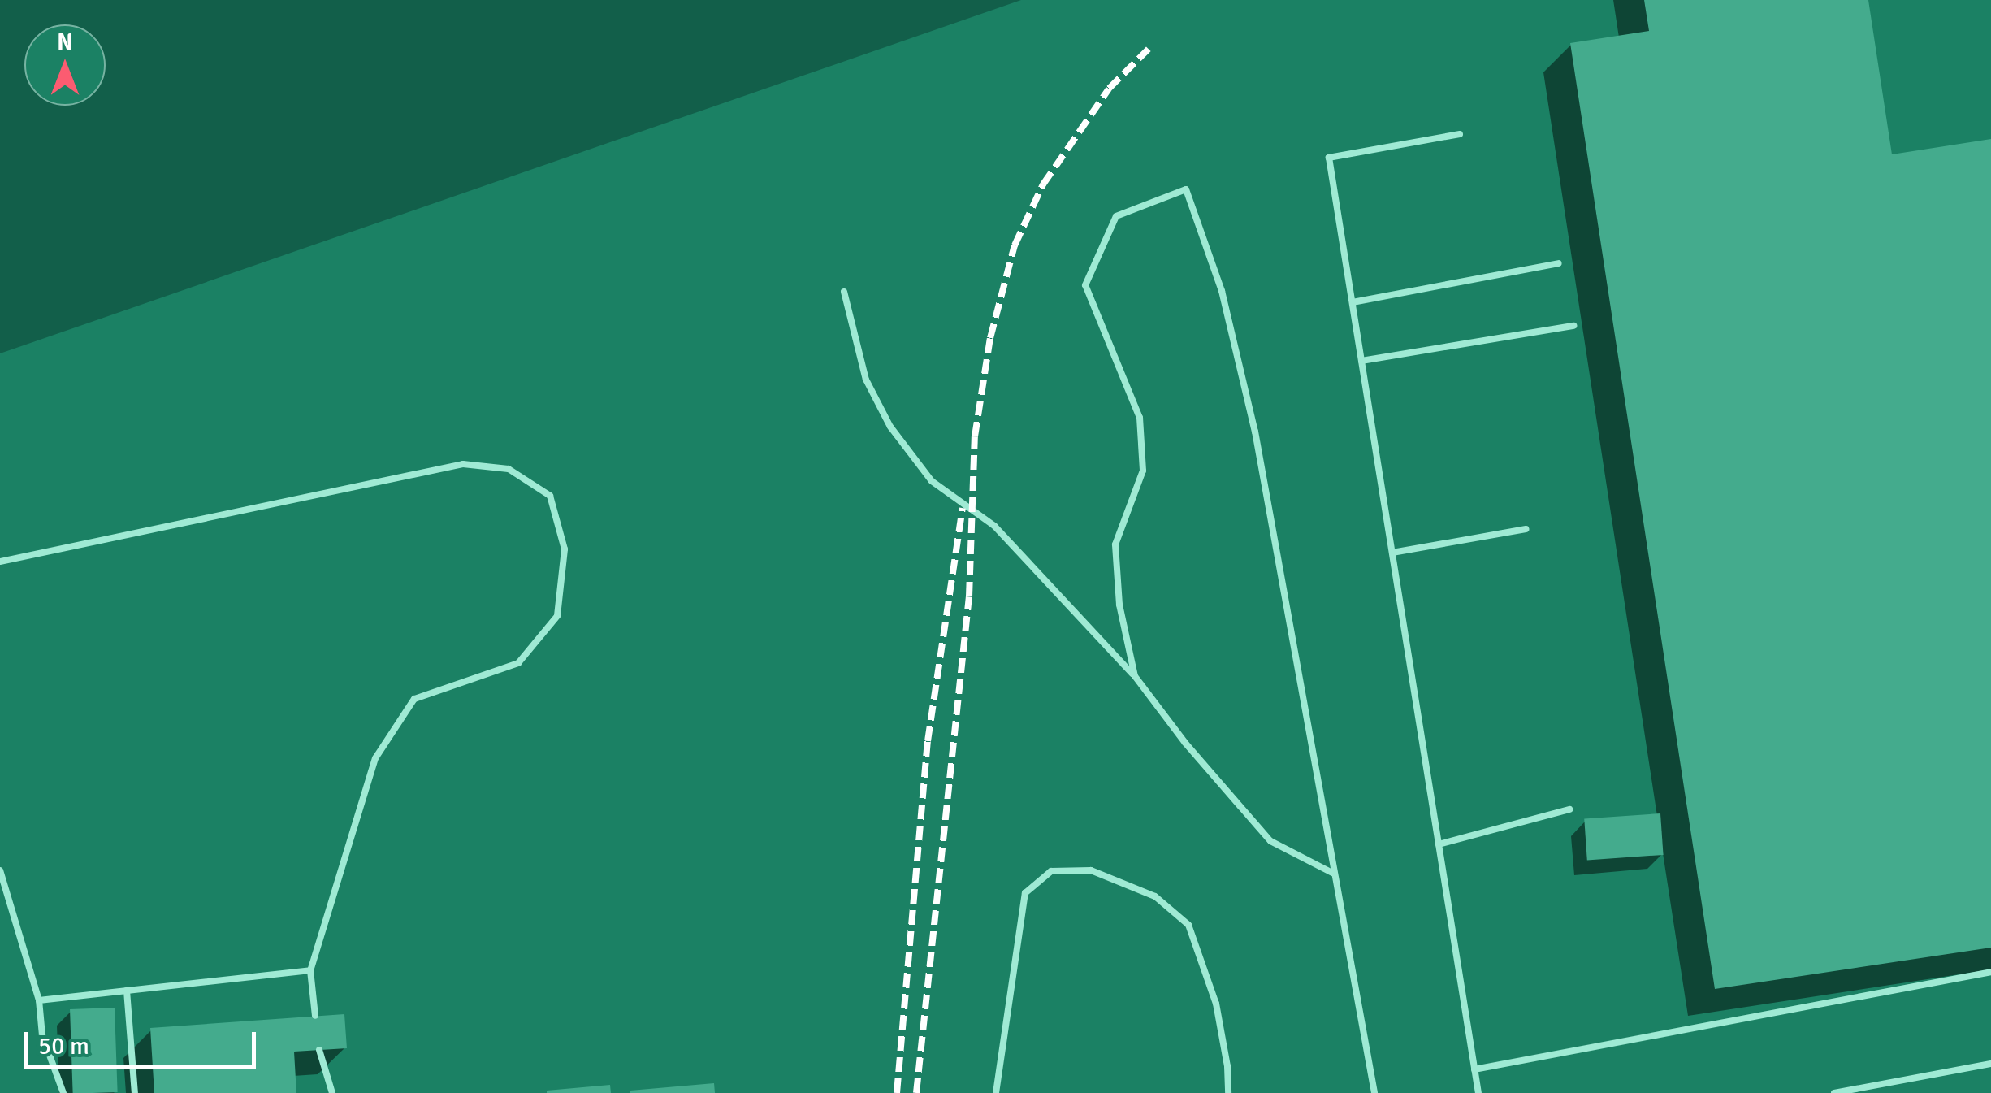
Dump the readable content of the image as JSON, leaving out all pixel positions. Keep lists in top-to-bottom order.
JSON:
{
  "scale_bar": "50 m",
  "north": "top"
}
